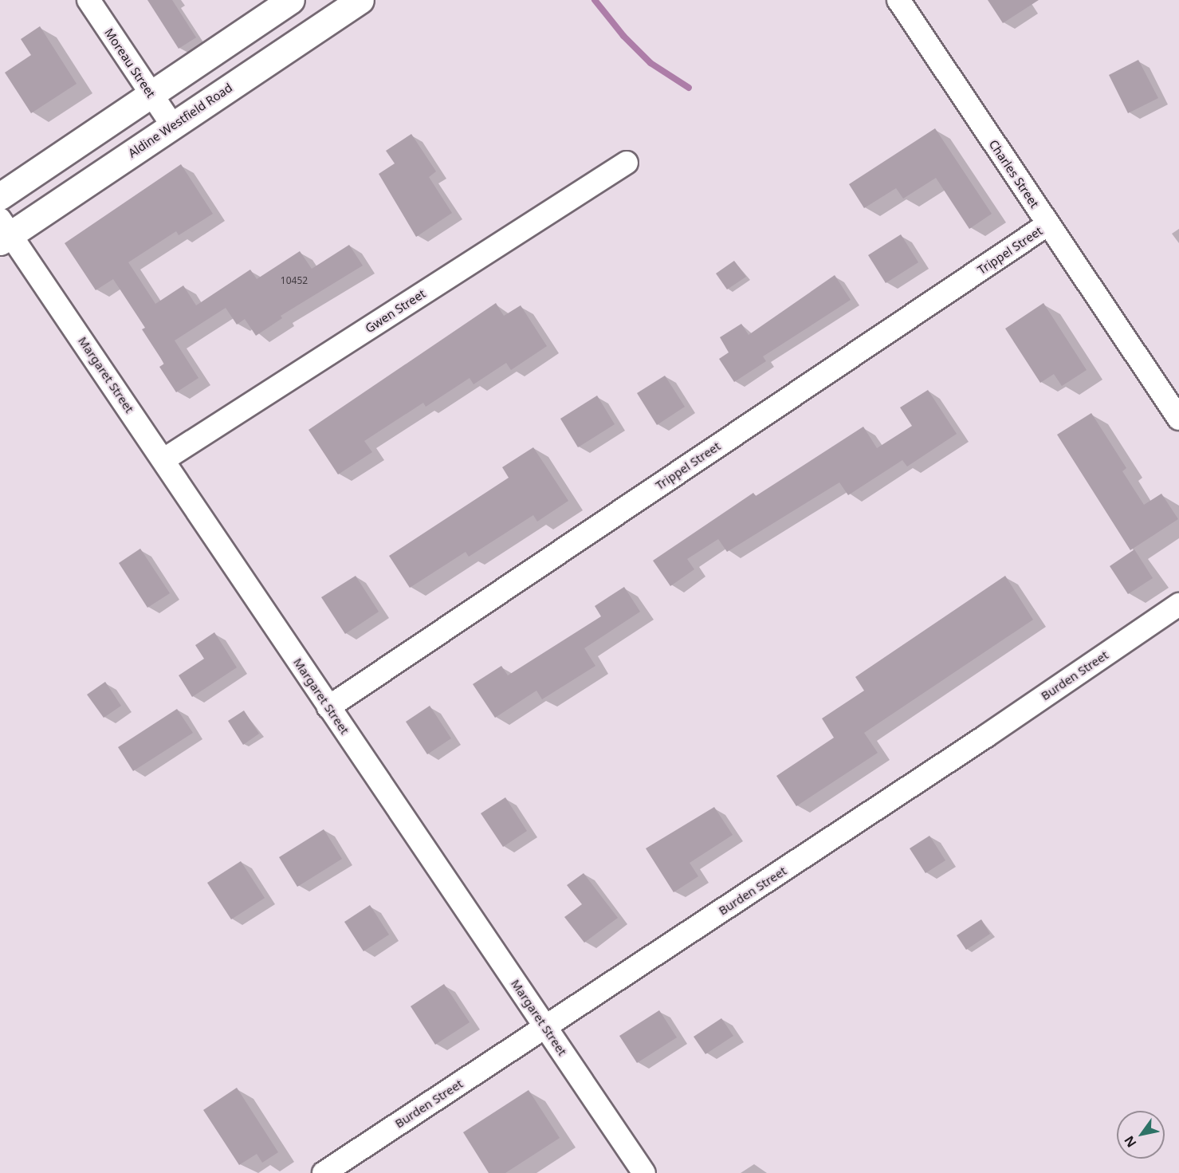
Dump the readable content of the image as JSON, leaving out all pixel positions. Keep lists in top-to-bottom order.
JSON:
{
  "streets": {
    "main road": ["Aldine Westfield Road"],
    "street": [
      "Moreau Street",
      "Charles Street",
      "Trippel Street",
      "Gwen Street",
      "Margaret Street",
      "Burden Street"
    ]
  },
  "crossings": [
    ["Moreau Street", "Aldine Westfield Road"],
    ["Aldine Westfield Road", "Margaret Street"],
    ["Charles Street", "Trippel Street"],
    ["Trippel Street", "Margaret Street"],
    ["Gwen Street", "Margaret Street"],
    ["Margaret Street", "Burden Street"]
  ],
  "house_numbers": ["10452"],
  "north": "bottom left"
}
